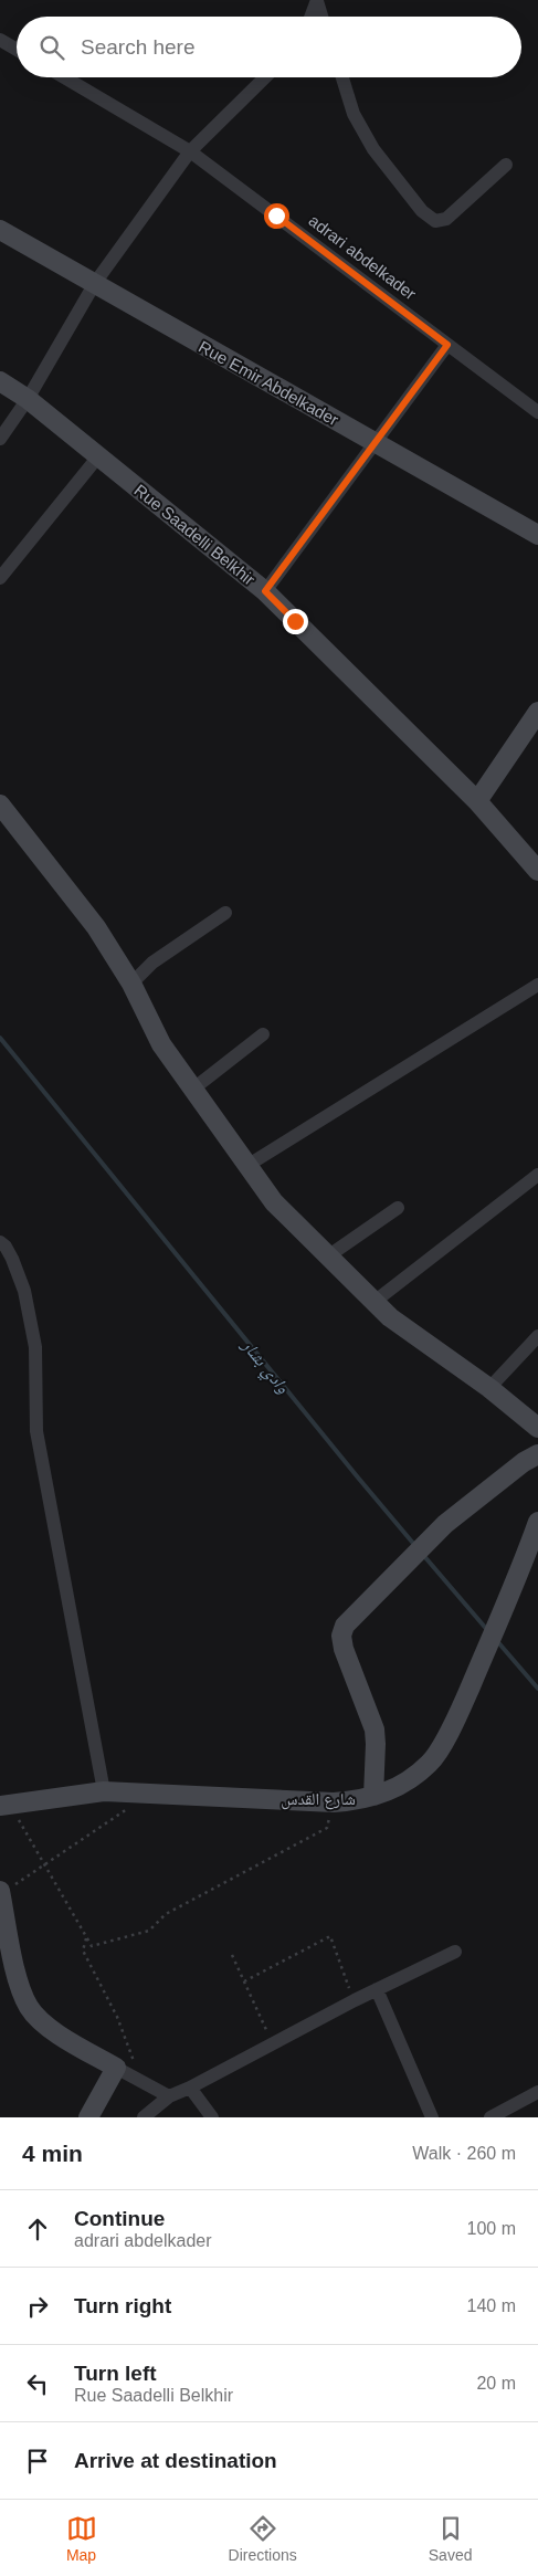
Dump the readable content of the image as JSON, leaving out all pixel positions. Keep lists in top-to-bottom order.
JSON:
{
  "streets": {
    "street": [
      "adrari abdelkader",
      "Rue Emir Abdelkader",
      "Rue Saadelli Belkhir",
      "شارع القدس"
    ]
  },
  "water": ["وادي بشار"],
  "page": {
    "search": "Search here",
    "heading": ["4 min", "Walk · 260 m"],
    "list": [
      ["Continue", "adrari abdelkader", "100 m"],
      ["Turn right", "140 m"],
      ["Turn left", "Rue Saadelli Belkhir", "20 m"],
      "Arrive at destination"
    ],
    "nav": ["Map", "Directions", "Saved"]
  }
}
